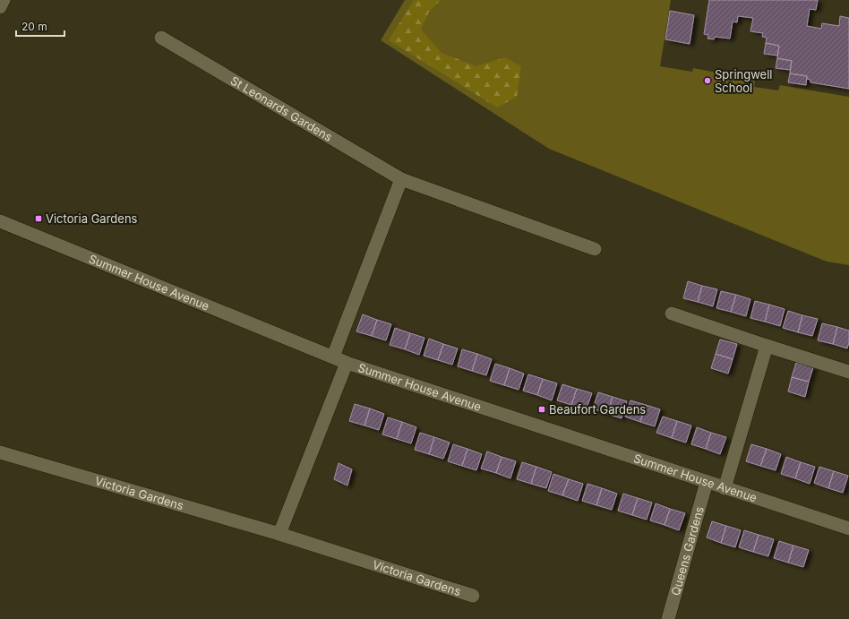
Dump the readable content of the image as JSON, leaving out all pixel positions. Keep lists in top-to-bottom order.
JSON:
{
  "streets": {
    "street": [
      "St Leonards Gardens",
      "Summer House Avenue",
      "Victoria Gardens",
      "Queens Gardens"
    ]
  },
  "crossings": [
    ["Summer House Avenue", "Queens Gardens"]
  ],
  "places": {
    "other": ["Springwell School"],
    "transit": ["Victoria Gardens", "Beaufort Gardens"]
  },
  "scale_bar": "20 m"
}
